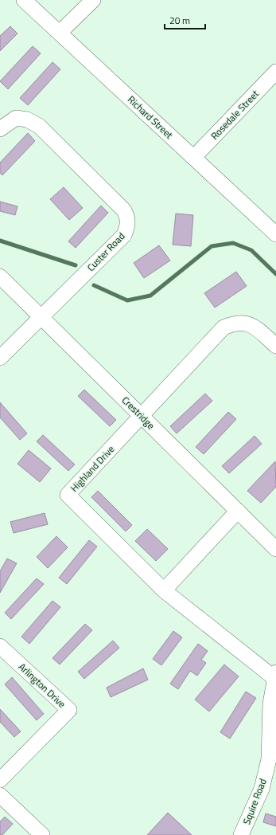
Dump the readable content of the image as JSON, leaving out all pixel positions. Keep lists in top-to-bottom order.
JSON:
{
  "streets": {
    "street": [
      "Rosedale Street",
      "Richard Street",
      "Custer Road",
      "Crestridge",
      "Highland Drive",
      "Arlington Drive",
      "Squire Road"
    ]
  },
  "crossings": [
    ["Rosedale Street", "Richard Street"],
    ["Custer Road", "Crestridge"],
    ["Crestridge", "Highland Drive"],
    ["Highland Drive", "Squire Road"]
  ],
  "scale_bar": "20 m"
}
